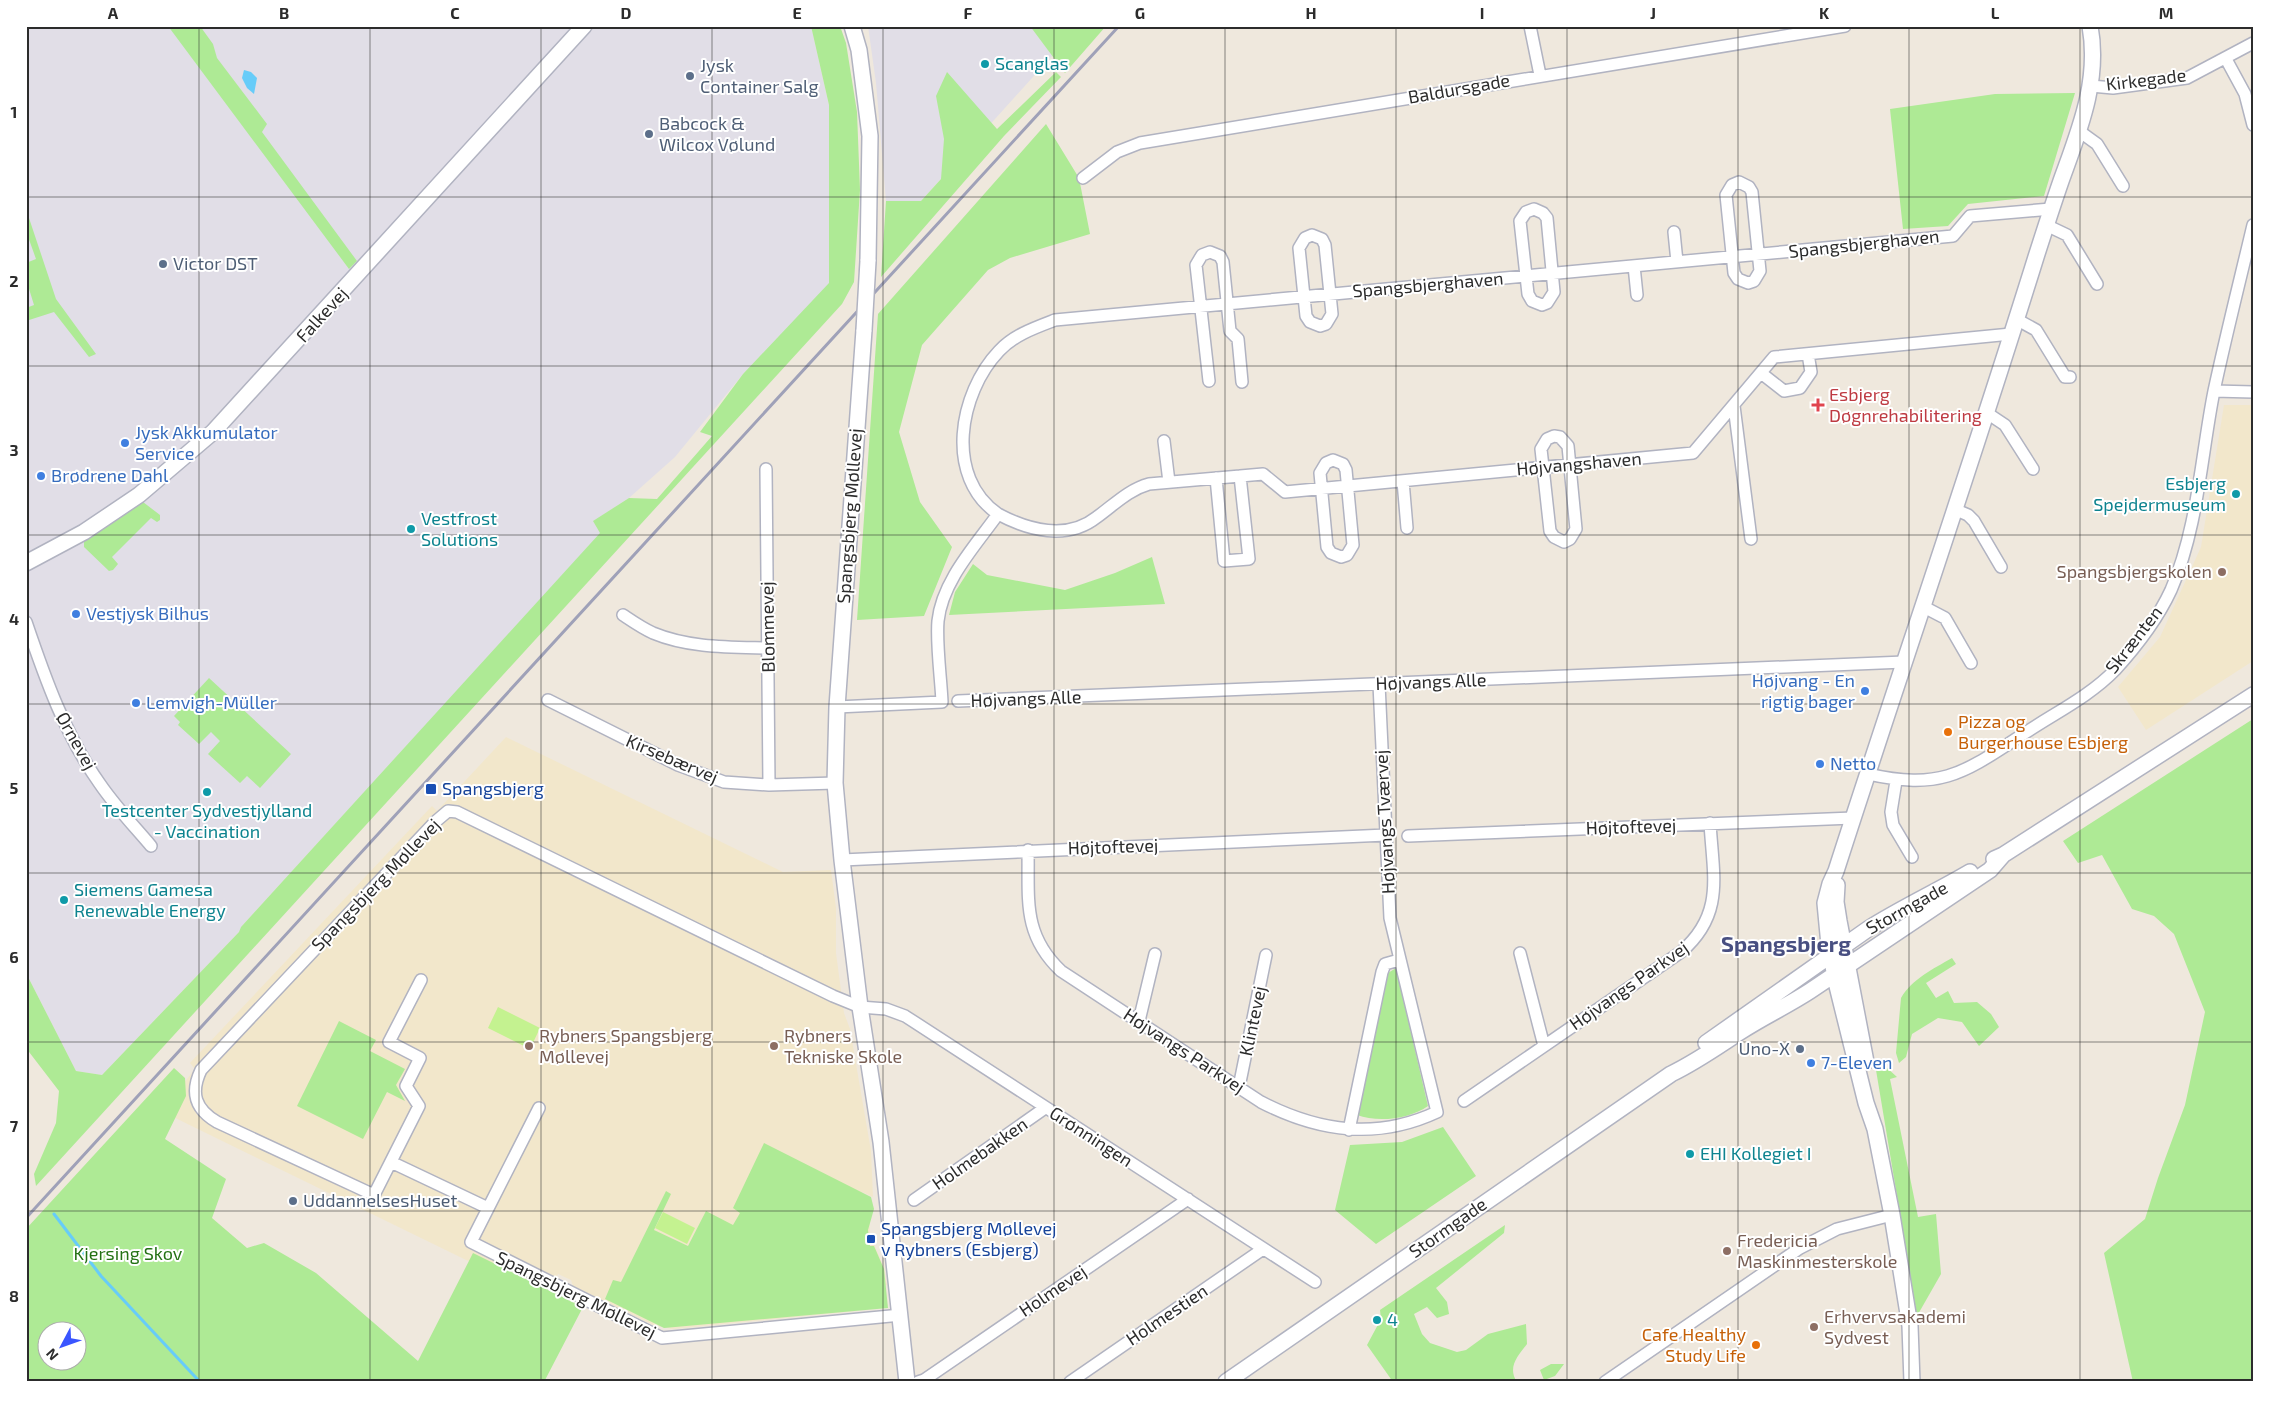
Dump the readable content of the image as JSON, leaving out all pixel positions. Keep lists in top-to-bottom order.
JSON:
{
  "streets": {
    "street": [
      "Kirkegade",
      "Baldursgade",
      "Spangsbjerghaven",
      "Falkevej",
      "Højvangshaven",
      "Spangsbjerg Møllevej",
      "Blommevej",
      "Skrænten",
      "Højvangs Alle",
      "Ørnevej",
      "Kirsebærvej",
      "Højvangs Tværvej",
      "Højtoftevej",
      "Stormgade",
      "Højvangs Parkvej",
      "Klintevej",
      "Grønningen",
      "Holmebakken",
      "Holmevej",
      "Holmestien"
    ]
  },
  "crossings": [
    ["Spangsbjerghaven", "Højvangshaven"],
    ["Spangsbjerg Møllevej", "Kirsebærvej"],
    ["Spangsbjerg Møllevej", "Højtoftevej"],
    ["Spangsbjerg Møllevej", "Grønningen"],
    ["Blommevej", "Kirsebærvej"],
    ["Højvangs Alle", "Højvangs Tværvej"],
    ["Højvangs Tværvej", "Højtoftevej"],
    ["Højvangs Tværvej", "Højvangs Parkvej"],
    ["Højtoftevej", "Højvangs Parkvej"],
    ["Højvangs Parkvej", "Klintevej"],
    ["Grønningen", "Holmebakken"],
    ["Grønningen", "Holmevej"],
    ["Grønningen", "Holmestien"]
  ],
  "districts": ["Spangsbjerg"],
  "parks": ["Kjersing Skov"],
  "places": {
    "other": [
      "Scanglas",
      "Jysk Container Salg",
      "Babcock & Wilcox Vølund",
      "Victor DST",
      "Jysk Akkumulator Service",
      "Brødrene Dahl",
      "Esbjerg Spejdermuseum",
      "Vestfrost Solutions",
      "Spangsbjergskolen",
      "Vestjysk Bilhus",
      "Højvang - En rigtig bager",
      "Lemvigh-Müller",
      "Pizza og Burgerhouse Esbjerg",
      "Netto",
      "Testcenter Sydvestjylland - Vaccination",
      "Siemens Gamesa Renewable Energy",
      "Rybners Spangsbjerg Møllevej",
      "Rybners Tekniske Skole",
      "Uno-X",
      "7-Eleven",
      "EHI Kollegiet I",
      "UddannelsesHuset",
      "Fredericia Maskinmesterskole",
      "4",
      "Erhvervsakademi Sydvest",
      "Cafe Healthy Study Life"
    ],
    "health": ["Esbjerg Døgnrehabilitering"],
    "transit": ["Spangsbjerg", "Spangsbjerg Møllevej v Rybners (Esbjerg)"]
  },
  "north": "bottom left",
  "grid": {
    "columns": [
      "A",
      "B",
      "C",
      "D",
      "E",
      "F",
      "G",
      "H",
      "I",
      "J",
      "K",
      "L",
      "M"
    ],
    "rows": [
      "1",
      "2",
      "3",
      "4",
      "5",
      "6",
      "7",
      "8"
    ]
  }
}
